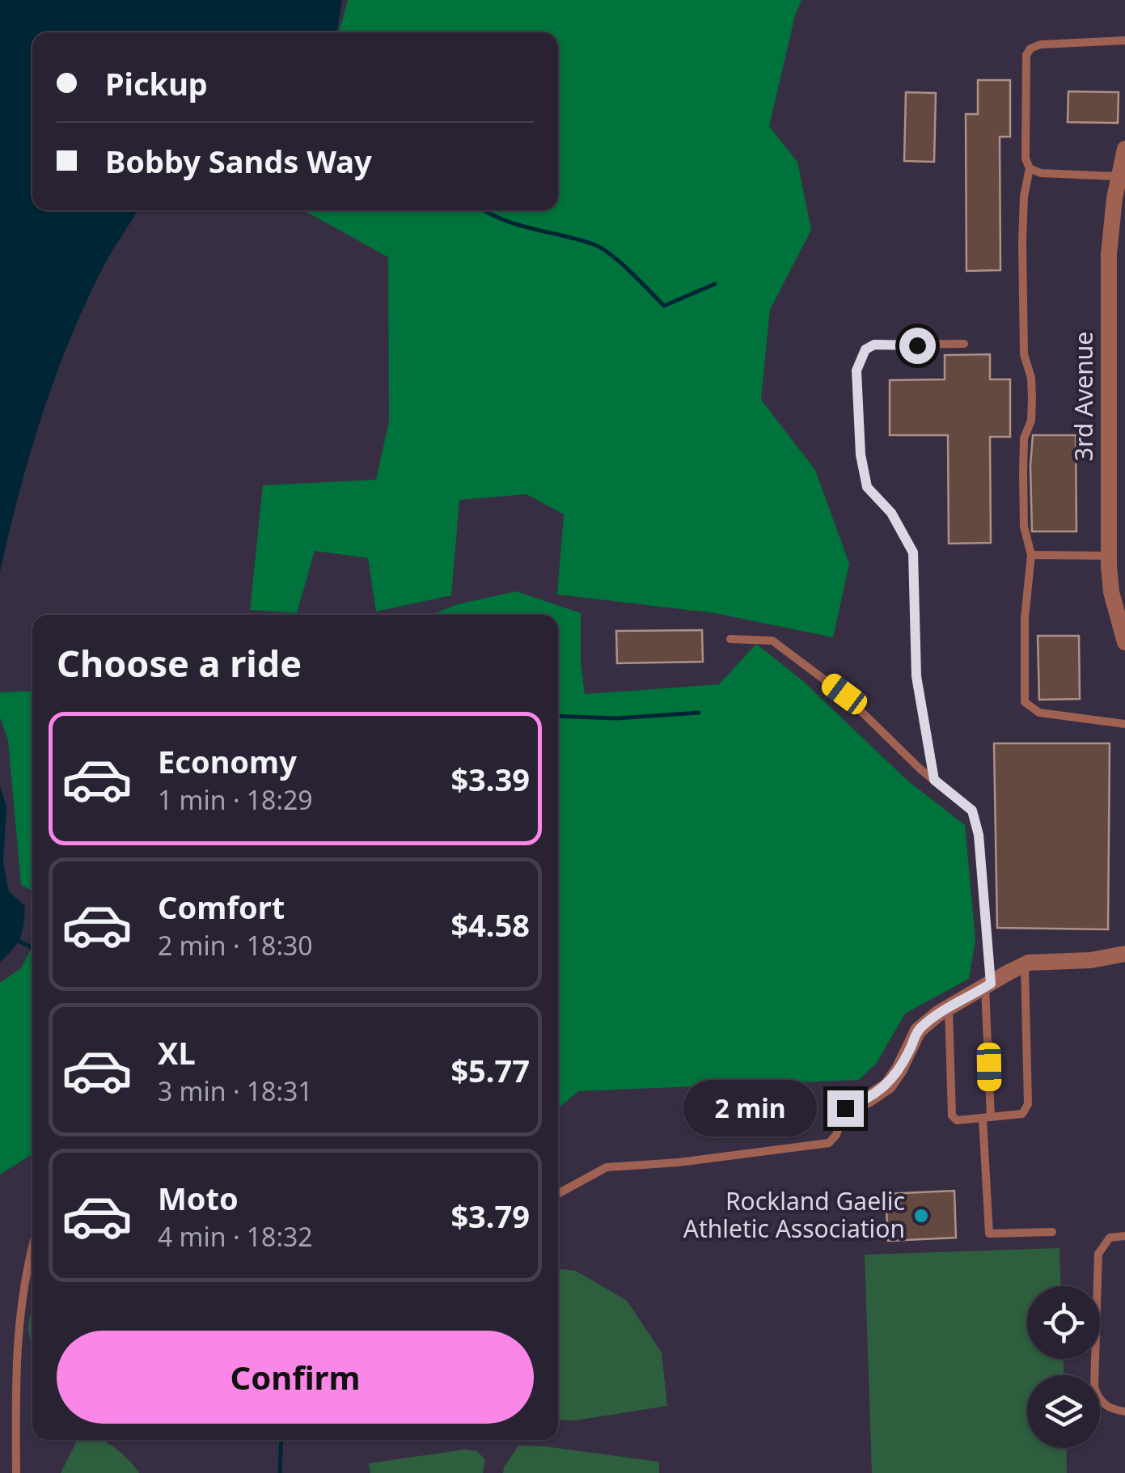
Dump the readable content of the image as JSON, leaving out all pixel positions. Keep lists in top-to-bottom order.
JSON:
{
  "streets": {
    "street": ["3rd Avenue"]
  },
  "places": ["Rockland Gaelic Athletic Association"],
  "page": {
    "banner": ["Pickup", "Bobby Sands Way"],
    "heading": "Choose a ride",
    "list": [
      {
        "name": "Economy",
        "note": "1 min · 18:29",
        "value": "$3.39"
      },
      {
        "name": "Comfort",
        "note": "2 min · 18:30",
        "value": "$4.58"
      },
      {
        "name": "XL",
        "note": "3 min · 18:31",
        "value": "$5.77"
      },
      {
        "name": "Moto",
        "note": "4 min · 18:32",
        "value": "$3.79"
      }
    ],
    "bubble": "2 min",
    "buttons": "Confirm"
  }
}
